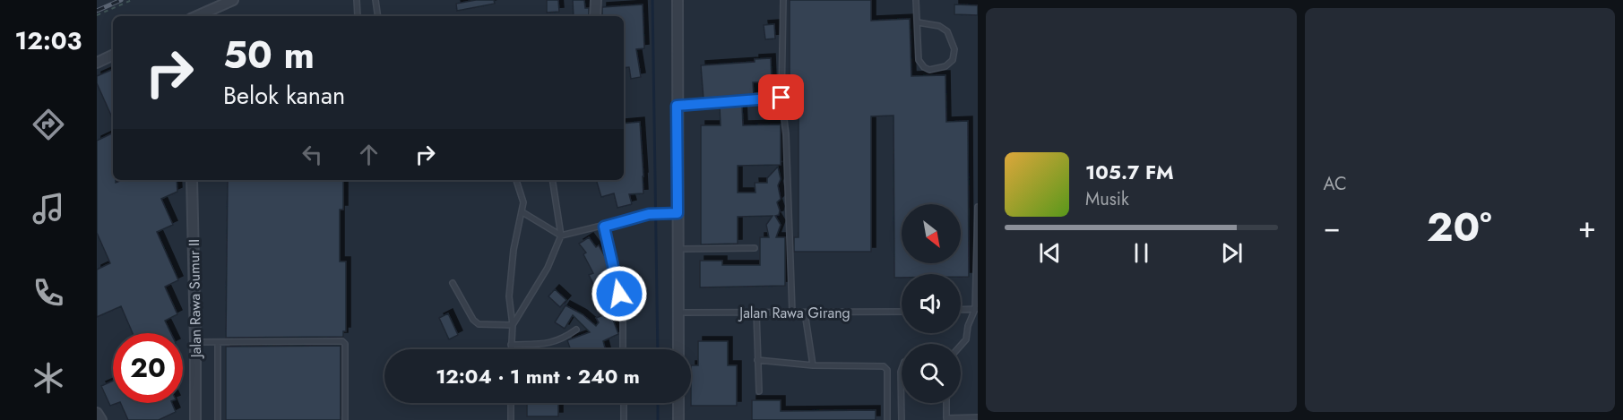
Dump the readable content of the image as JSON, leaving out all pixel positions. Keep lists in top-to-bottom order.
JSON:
{
  "streets": {
    "street": ["Jalan Rawa Sumur II"],
    "lane": ["Jalan Rawa Girang"]
  },
  "north": "bottom right",
  "page": {
    "tabs": "12:03",
    "tile": "AC",
    "turn": ["50 m", "Belok kanan"],
    "song": ["105.7 FM", "Musik"],
    "heat": ["−", "20°", "+"],
    "limit": "20",
    "trip": "12:04 · 1 mnt · 240 m"
  }
}
